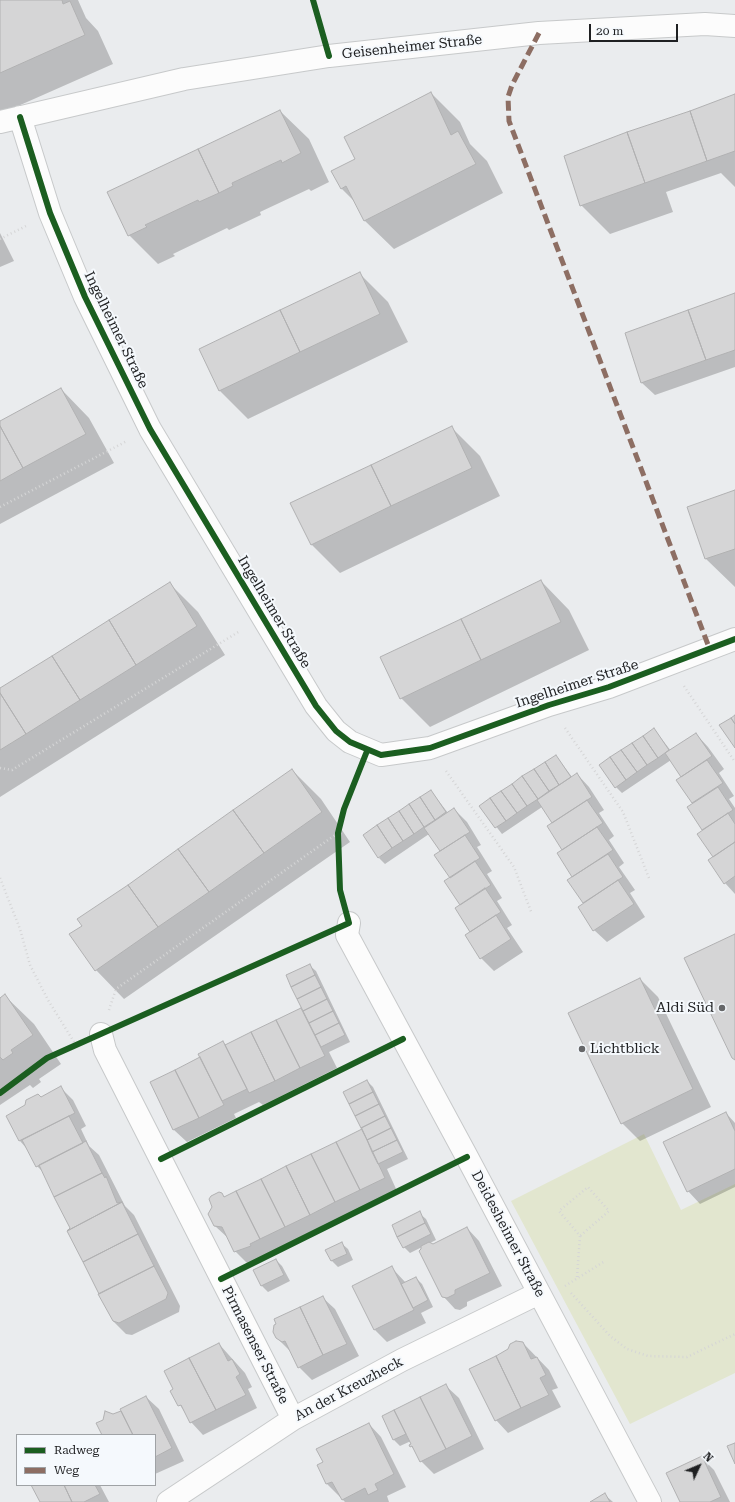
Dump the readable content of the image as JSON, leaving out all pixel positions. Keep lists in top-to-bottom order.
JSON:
{
  "streets": {
    "street": [
      "Geisenheimer Straße",
      "Ingelheimer Straße",
      "Deidesheimer Straße",
      "Pirmasenser Straße",
      "An der Kreuzheck"
    ]
  },
  "crossings": [
    ["Geisenheimer Straße", "Ingelheimer Straße"],
    ["Deidesheimer Straße", "An der Kreuzheck"],
    ["Pirmasenser Straße", "An der Kreuzheck"]
  ],
  "places": ["Aldi Süd", "Lichtblick"],
  "legend": ["Radweg", "Weg"],
  "scale_bar": "20 m",
  "north": "top right"
}
